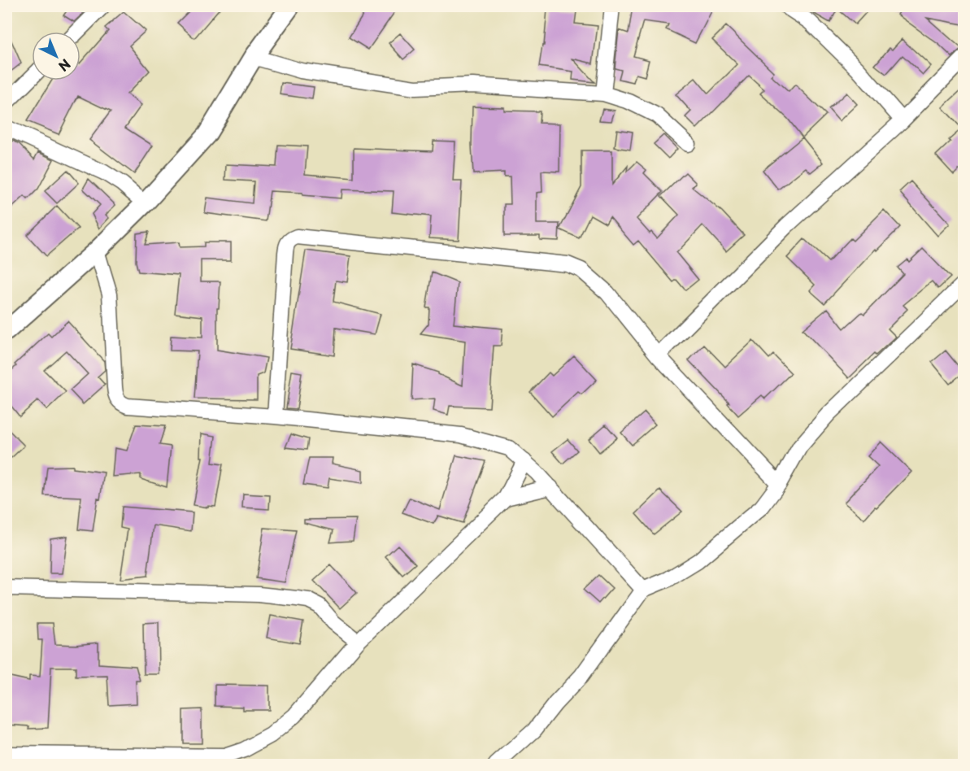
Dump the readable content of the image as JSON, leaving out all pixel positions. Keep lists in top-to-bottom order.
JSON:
{
  "north": "bottom right"
}
